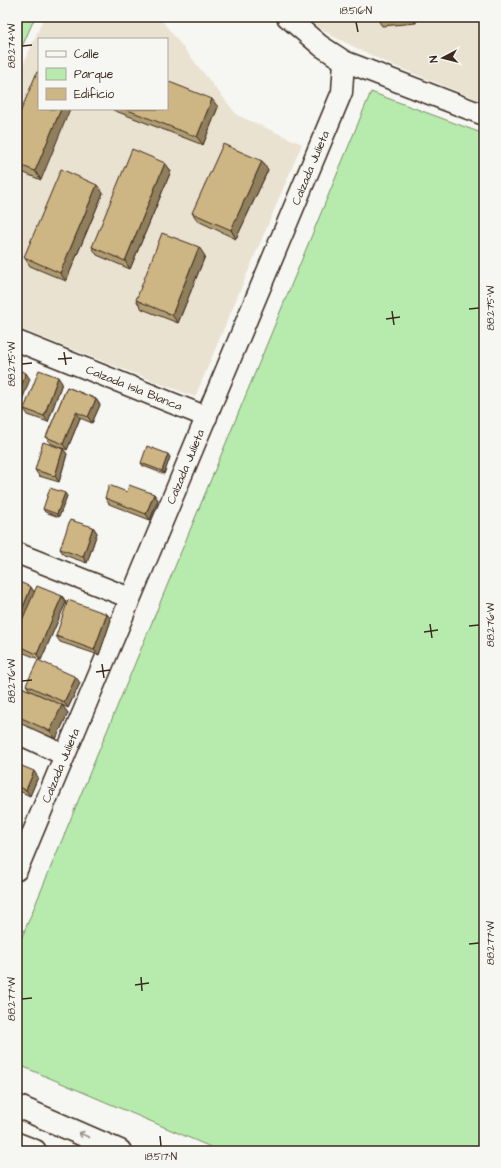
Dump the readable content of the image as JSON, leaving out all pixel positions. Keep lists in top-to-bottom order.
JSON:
{
  "streets": {
    "street": ["Calzada Julieta", "Calzada Isla Blanca"]
  },
  "crossings": [
    ["Calzada Julieta", "Calzada Isla Blanca"]
  ],
  "legend": ["Calle", "Parque", "Edificio"],
  "north": "left",
  "coordinates": [
    "18.516°N",
    "88.274°W",
    "88.275°W",
    "88.276°W",
    "88.277°W",
    "18.517°N"
  ]
}
